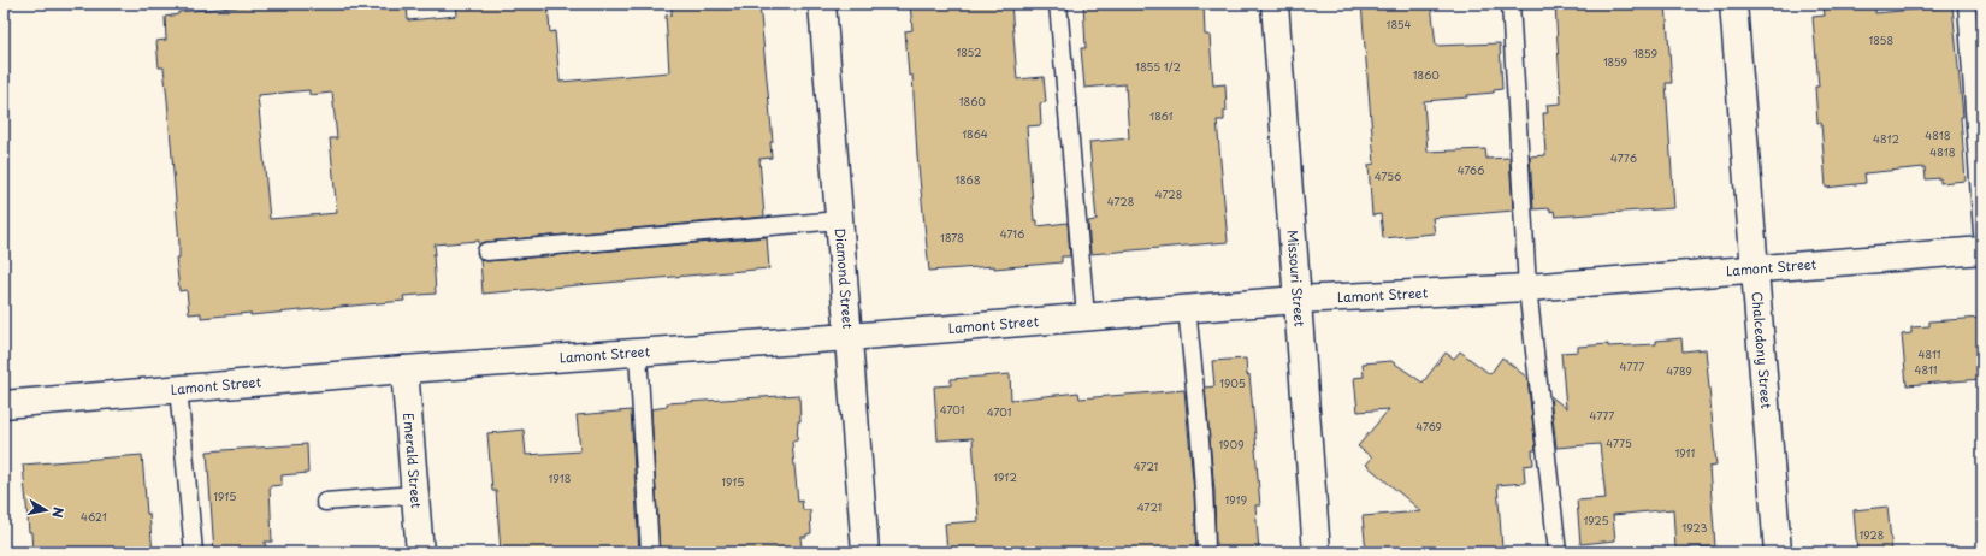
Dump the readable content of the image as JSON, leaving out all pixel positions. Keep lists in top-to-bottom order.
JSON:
{
  "streets": {
    "street": [
      "Lamont Street",
      "Diamond Street",
      "Missouri Street",
      "Chalcedony Street",
      "Emerald Street"
    ]
  },
  "crossings": [
    ["Lamont Street", "Diamond Street"],
    ["Lamont Street", "Missouri Street"],
    ["Lamont Street", "Chalcedony Street"],
    ["Lamont Street", "Emerald Street"]
  ],
  "house_numbers": [
    "1854",
    "1858",
    "1852",
    "1859",
    "1859",
    "1855 1/2",
    "1860",
    "1860",
    "1861",
    "1864",
    "4818",
    "4812",
    "4818",
    "4776",
    "4766",
    "4756",
    "1868",
    "4728",
    "4728",
    "4716",
    "1878",
    "4811",
    "4777",
    "4811",
    "4789",
    "1905",
    "4701",
    "4701",
    "4777",
    "4769",
    "4775",
    "1909",
    "1911",
    "4721",
    "1912",
    "1918",
    "1915",
    "1915",
    "1919",
    "4721",
    "4621",
    "1925",
    "1923",
    "1928"
  ],
  "north": "right"
}
